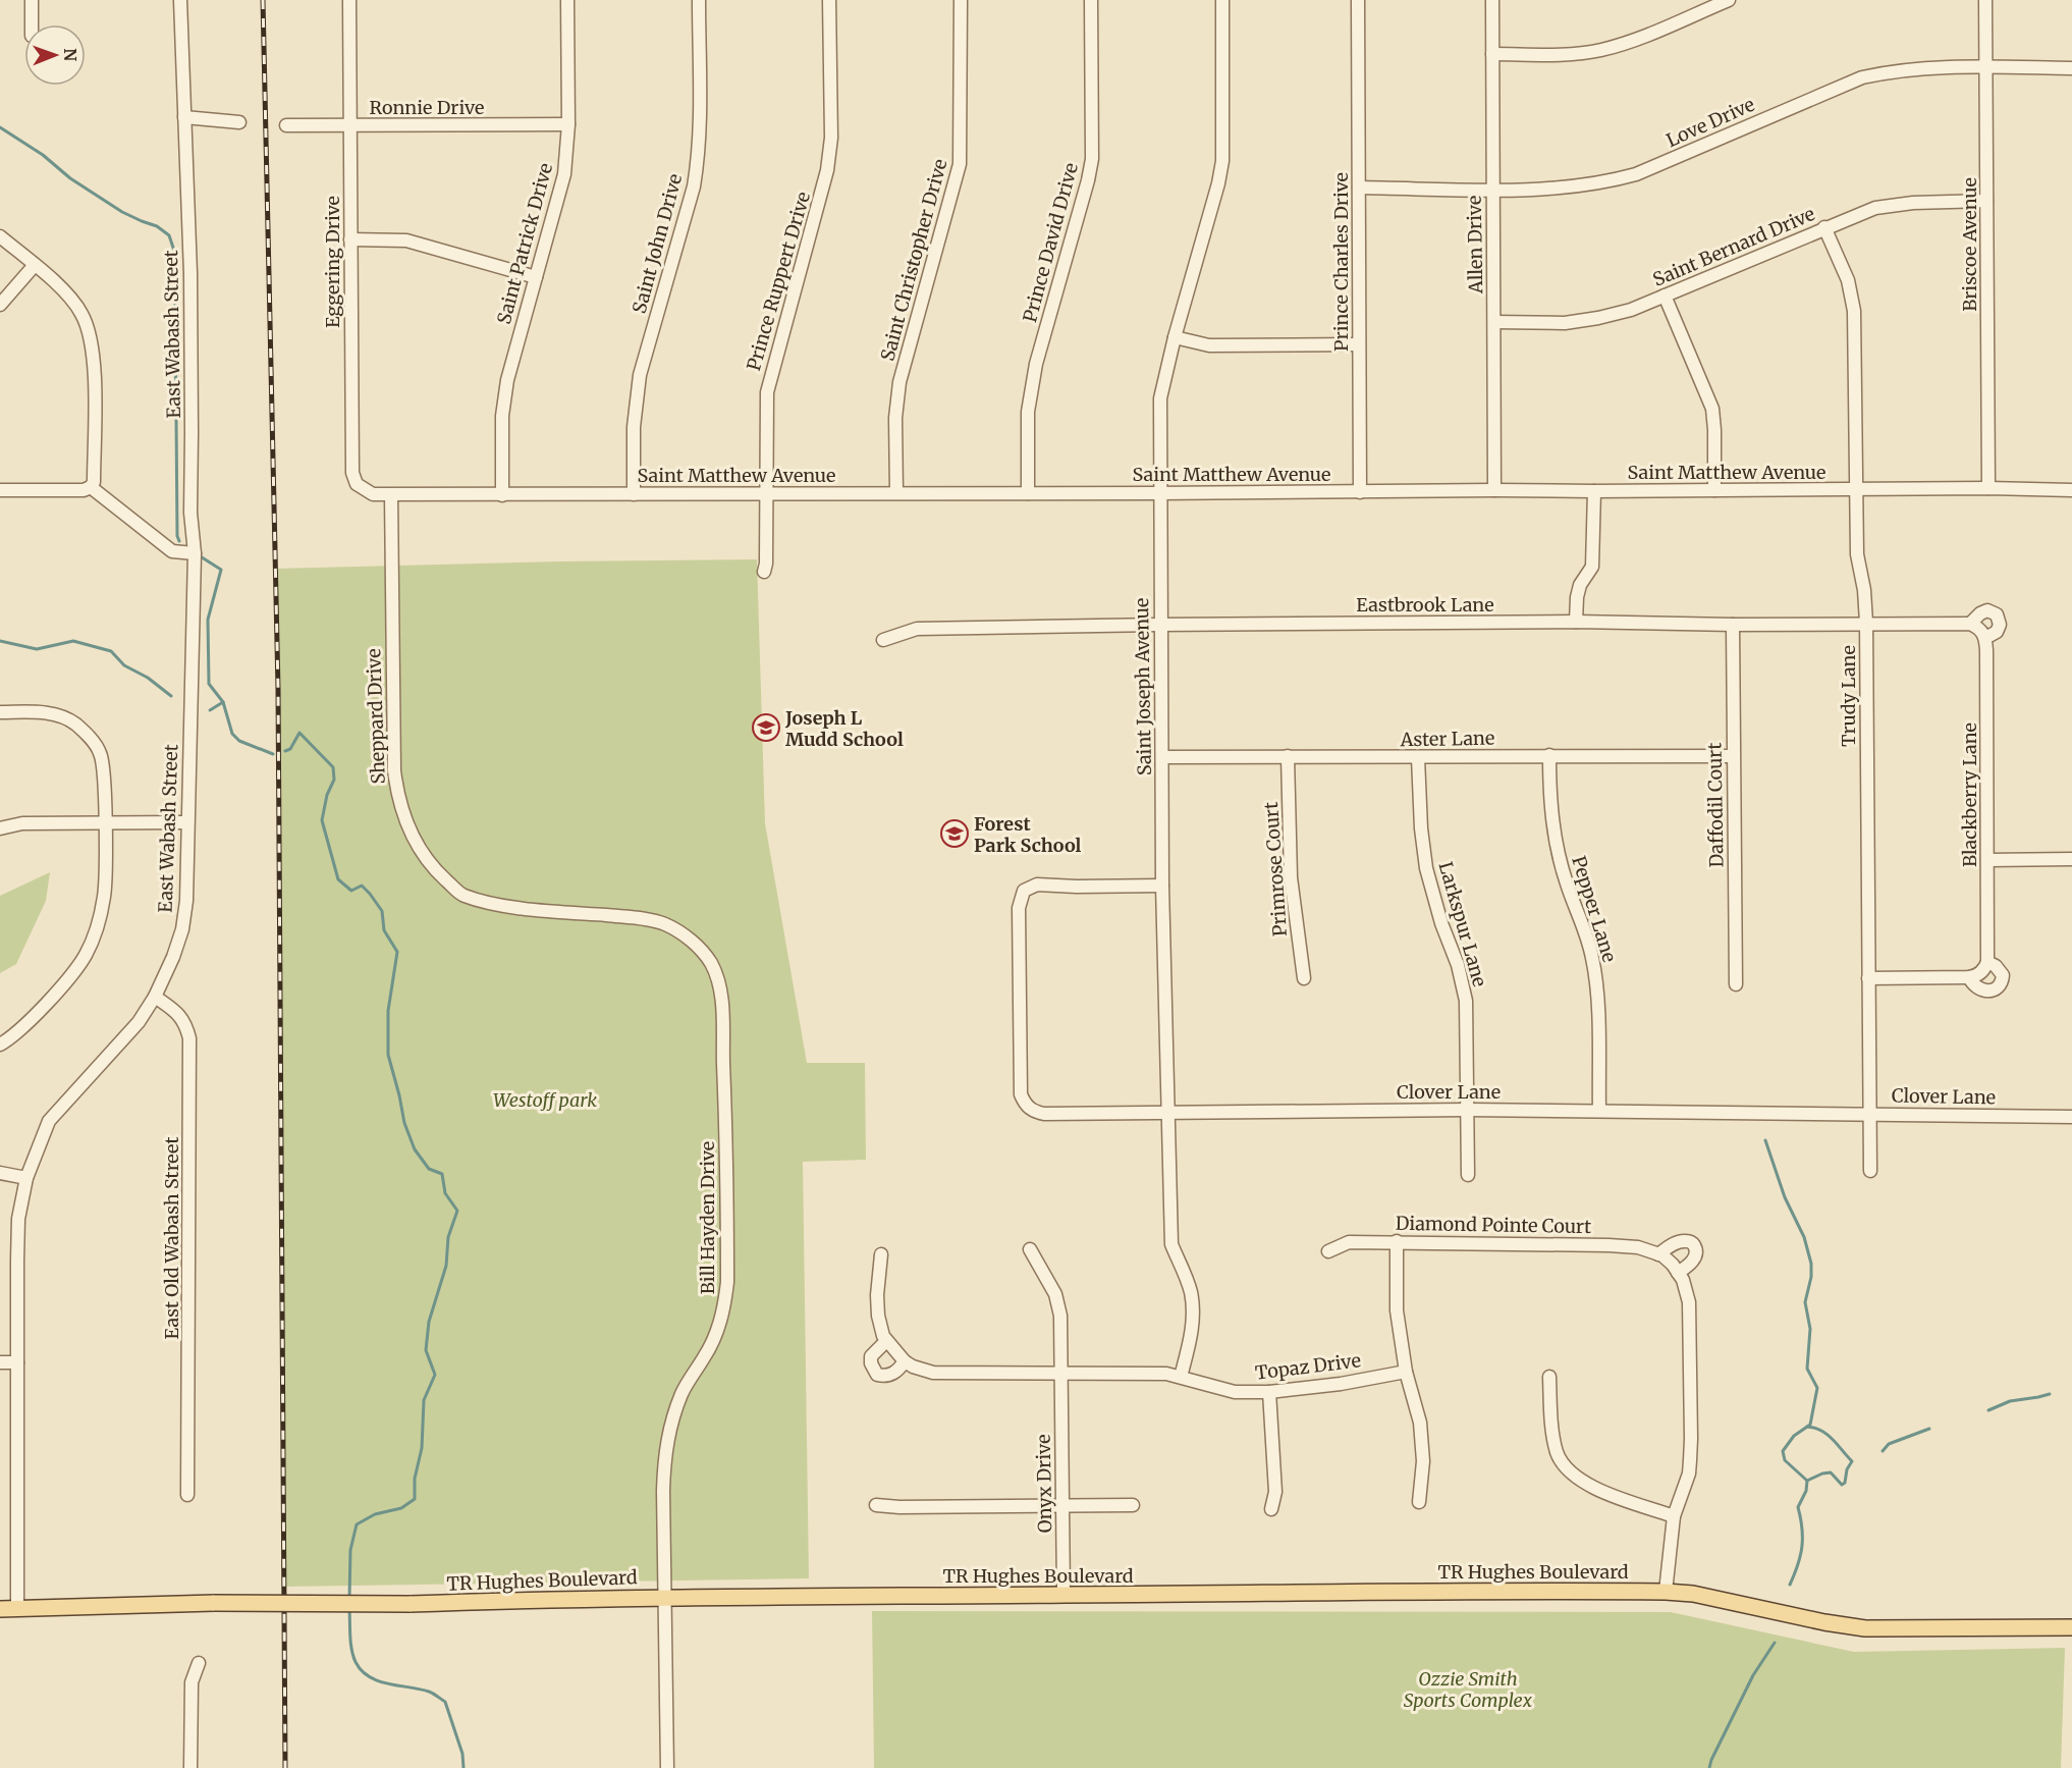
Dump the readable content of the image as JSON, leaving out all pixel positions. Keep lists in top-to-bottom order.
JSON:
{
  "streets": {
    "main road": ["TR Hughes Boulevard"],
    "street": [
      "Ronnie Drive",
      "Love Drive",
      "Prince David Drive",
      "Saint Patrick Drive",
      "Saint John Drive",
      "Allen Drive",
      "Briscoe Avenue",
      "Saint Bernard Drive",
      "Saint Christopher Drive",
      "Eggering Drive",
      "Prince Charles Drive",
      "Prince Ruppert Drive",
      "East Wabash Street",
      "Saint Matthew Avenue",
      "Eastbrook Lane",
      "Saint Joseph Avenue",
      "Trudy Lane",
      "Sheppard Drive",
      "Aster Lane",
      "Blackberry Lane",
      "Daffodil Court",
      "Primrose Court",
      "Pepper Lane",
      "Larkspur Lane",
      "Clover Lane",
      "Bill Hayden Drive",
      "Diamond Pointe Court",
      "East Old Wabash Street",
      "Topaz Drive",
      "Onyx Drive"
    ]
  },
  "crossings": [
    ["Ronnie Drive", "Saint Patrick Drive"],
    ["Ronnie Drive", "Eggering Drive"],
    ["Love Drive", "Allen Drive"],
    ["Love Drive", "Briscoe Avenue"],
    ["Love Drive", "Prince Charles Drive"],
    ["Prince David Drive", "Saint Matthew Avenue"],
    ["Saint Patrick Drive", "Saint Matthew Avenue"],
    ["Saint John Drive", "Saint Matthew Avenue"],
    ["Allen Drive", "Saint Bernard Drive"],
    ["Allen Drive", "Saint Matthew Avenue"],
    ["Briscoe Avenue", "Saint Bernard Drive"],
    ["Briscoe Avenue", "Saint Matthew Avenue"],
    ["Saint Bernard Drive", "Trudy Lane"],
    ["Saint Christopher Drive", "Saint Matthew Avenue"],
    ["Eggering Drive", "Saint Matthew Avenue"],
    ["Eggering Drive", "Sheppard Drive"],
    ["Prince Charles Drive", "Saint Matthew Avenue"],
    ["Prince Ruppert Drive", "Saint Matthew Avenue"],
    ["East Wabash Street", "East Old Wabash Street"],
    ["East Wabash Street", "TR Hughes Boulevard"],
    ["Saint Matthew Avenue", "Saint Joseph Avenue"],
    ["Saint Matthew Avenue", "Trudy Lane"],
    ["Saint Matthew Avenue", "Sheppard Drive"],
    ["Eastbrook Lane", "Saint Joseph Avenue"],
    ["Eastbrook Lane", "Trudy Lane"],
    ["Eastbrook Lane", "Blackberry Lane"],
    ["Eastbrook Lane", "Daffodil Court"],
    ["Saint Joseph Avenue", "Aster Lane"],
    ["Saint Joseph Avenue", "Clover Lane"],
    ["Saint Joseph Avenue", "Topaz Drive"],
    ["Trudy Lane", "Clover Lane"],
    ["Sheppard Drive", "Bill Hayden Drive"],
    ["Aster Lane", "Daffodil Court"],
    ["Aster Lane", "Primrose Court"],
    ["Aster Lane", "Pepper Lane"],
    ["Aster Lane", "Larkspur Lane"],
    ["Pepper Lane", "Clover Lane"],
    ["Larkspur Lane", "Clover Lane"],
    ["Bill Hayden Drive", "TR Hughes Boulevard"],
    ["Diamond Pointe Court", "TR Hughes Boulevard"],
    ["Topaz Drive", "Onyx Drive"],
    ["Onyx Drive", "TR Hughes Boulevard"]
  ],
  "parks": ["Westoff park", "Ozzie Smith Sports Complex"],
  "places": {
    "school or university": ["Joseph L Mudd School", "Forest Park School"]
  },
  "north": "right"
}
